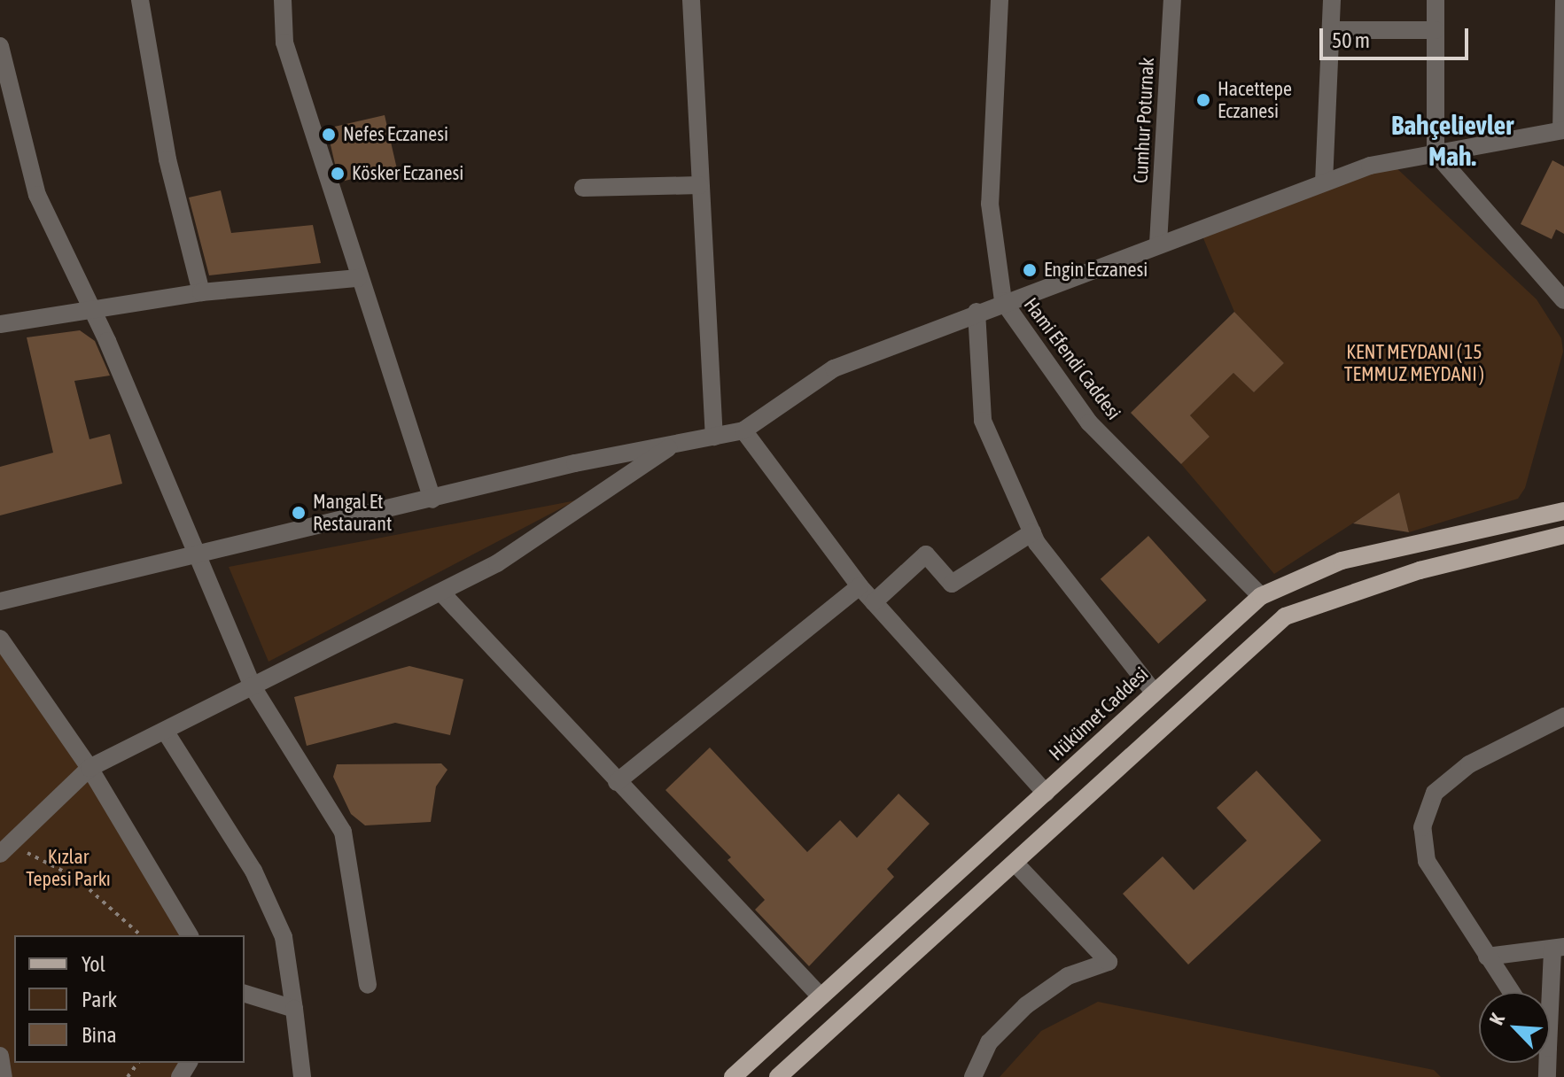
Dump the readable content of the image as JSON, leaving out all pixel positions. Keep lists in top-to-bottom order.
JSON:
{
  "streets": {
    "main road": ["Hükümet Caddesi"],
    "street": ["Cumhur Poturnak", "Hami Efendi Caddesi"]
  },
  "crossings": [
    ["Hami Efendi Caddesi", "Hükümet Caddesi"]
  ],
  "districts": ["Bahçelievler Mah."],
  "parks": ["KENT MEYDANI ( 15 TEMMUZ MEYDANI )", "Kızlar Tepesi Parkı"],
  "places": [
    "Hacettepe Eczanesi",
    "Nefes Eczanesi",
    "Kösker Eczanesi",
    "Engin Eczanesi",
    "Mangal Et Restaurant"
  ],
  "legend": ["Yol", "Park", "Bina"],
  "scale_bar": "50 m",
  "north": "top left"
}
